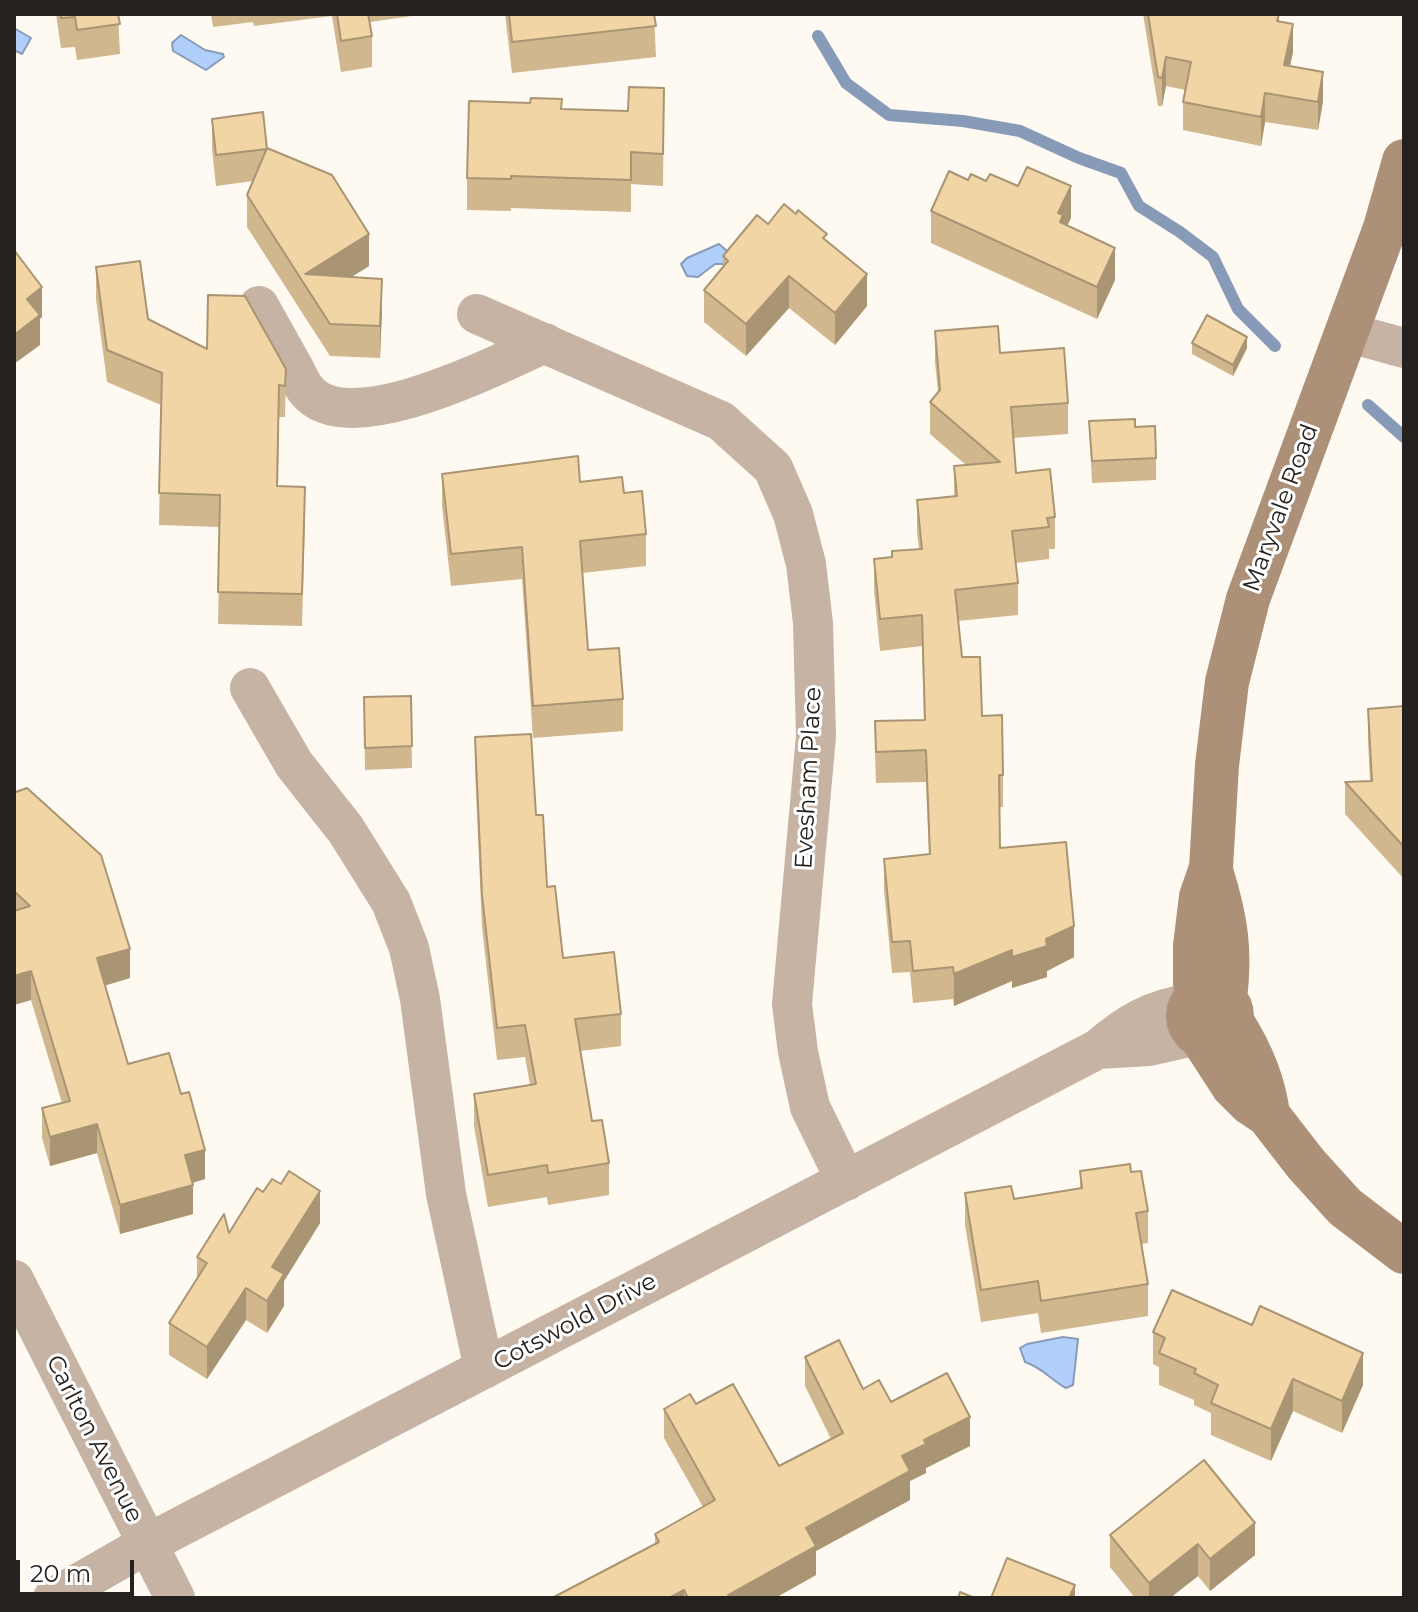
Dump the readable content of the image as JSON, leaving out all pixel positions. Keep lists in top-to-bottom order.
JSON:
{
  "streets": {
    "street": [
      "Maryvale Road",
      "Evesham Place",
      "Cotswold Drive",
      "Carlton Avenue"
    ]
  },
  "crossings": [
    ["Maryvale Road", "Cotswold Drive"],
    ["Evesham Place", "Cotswold Drive"],
    ["Cotswold Drive", "Carlton Avenue"]
  ],
  "scale_bar": "20 m"
}
